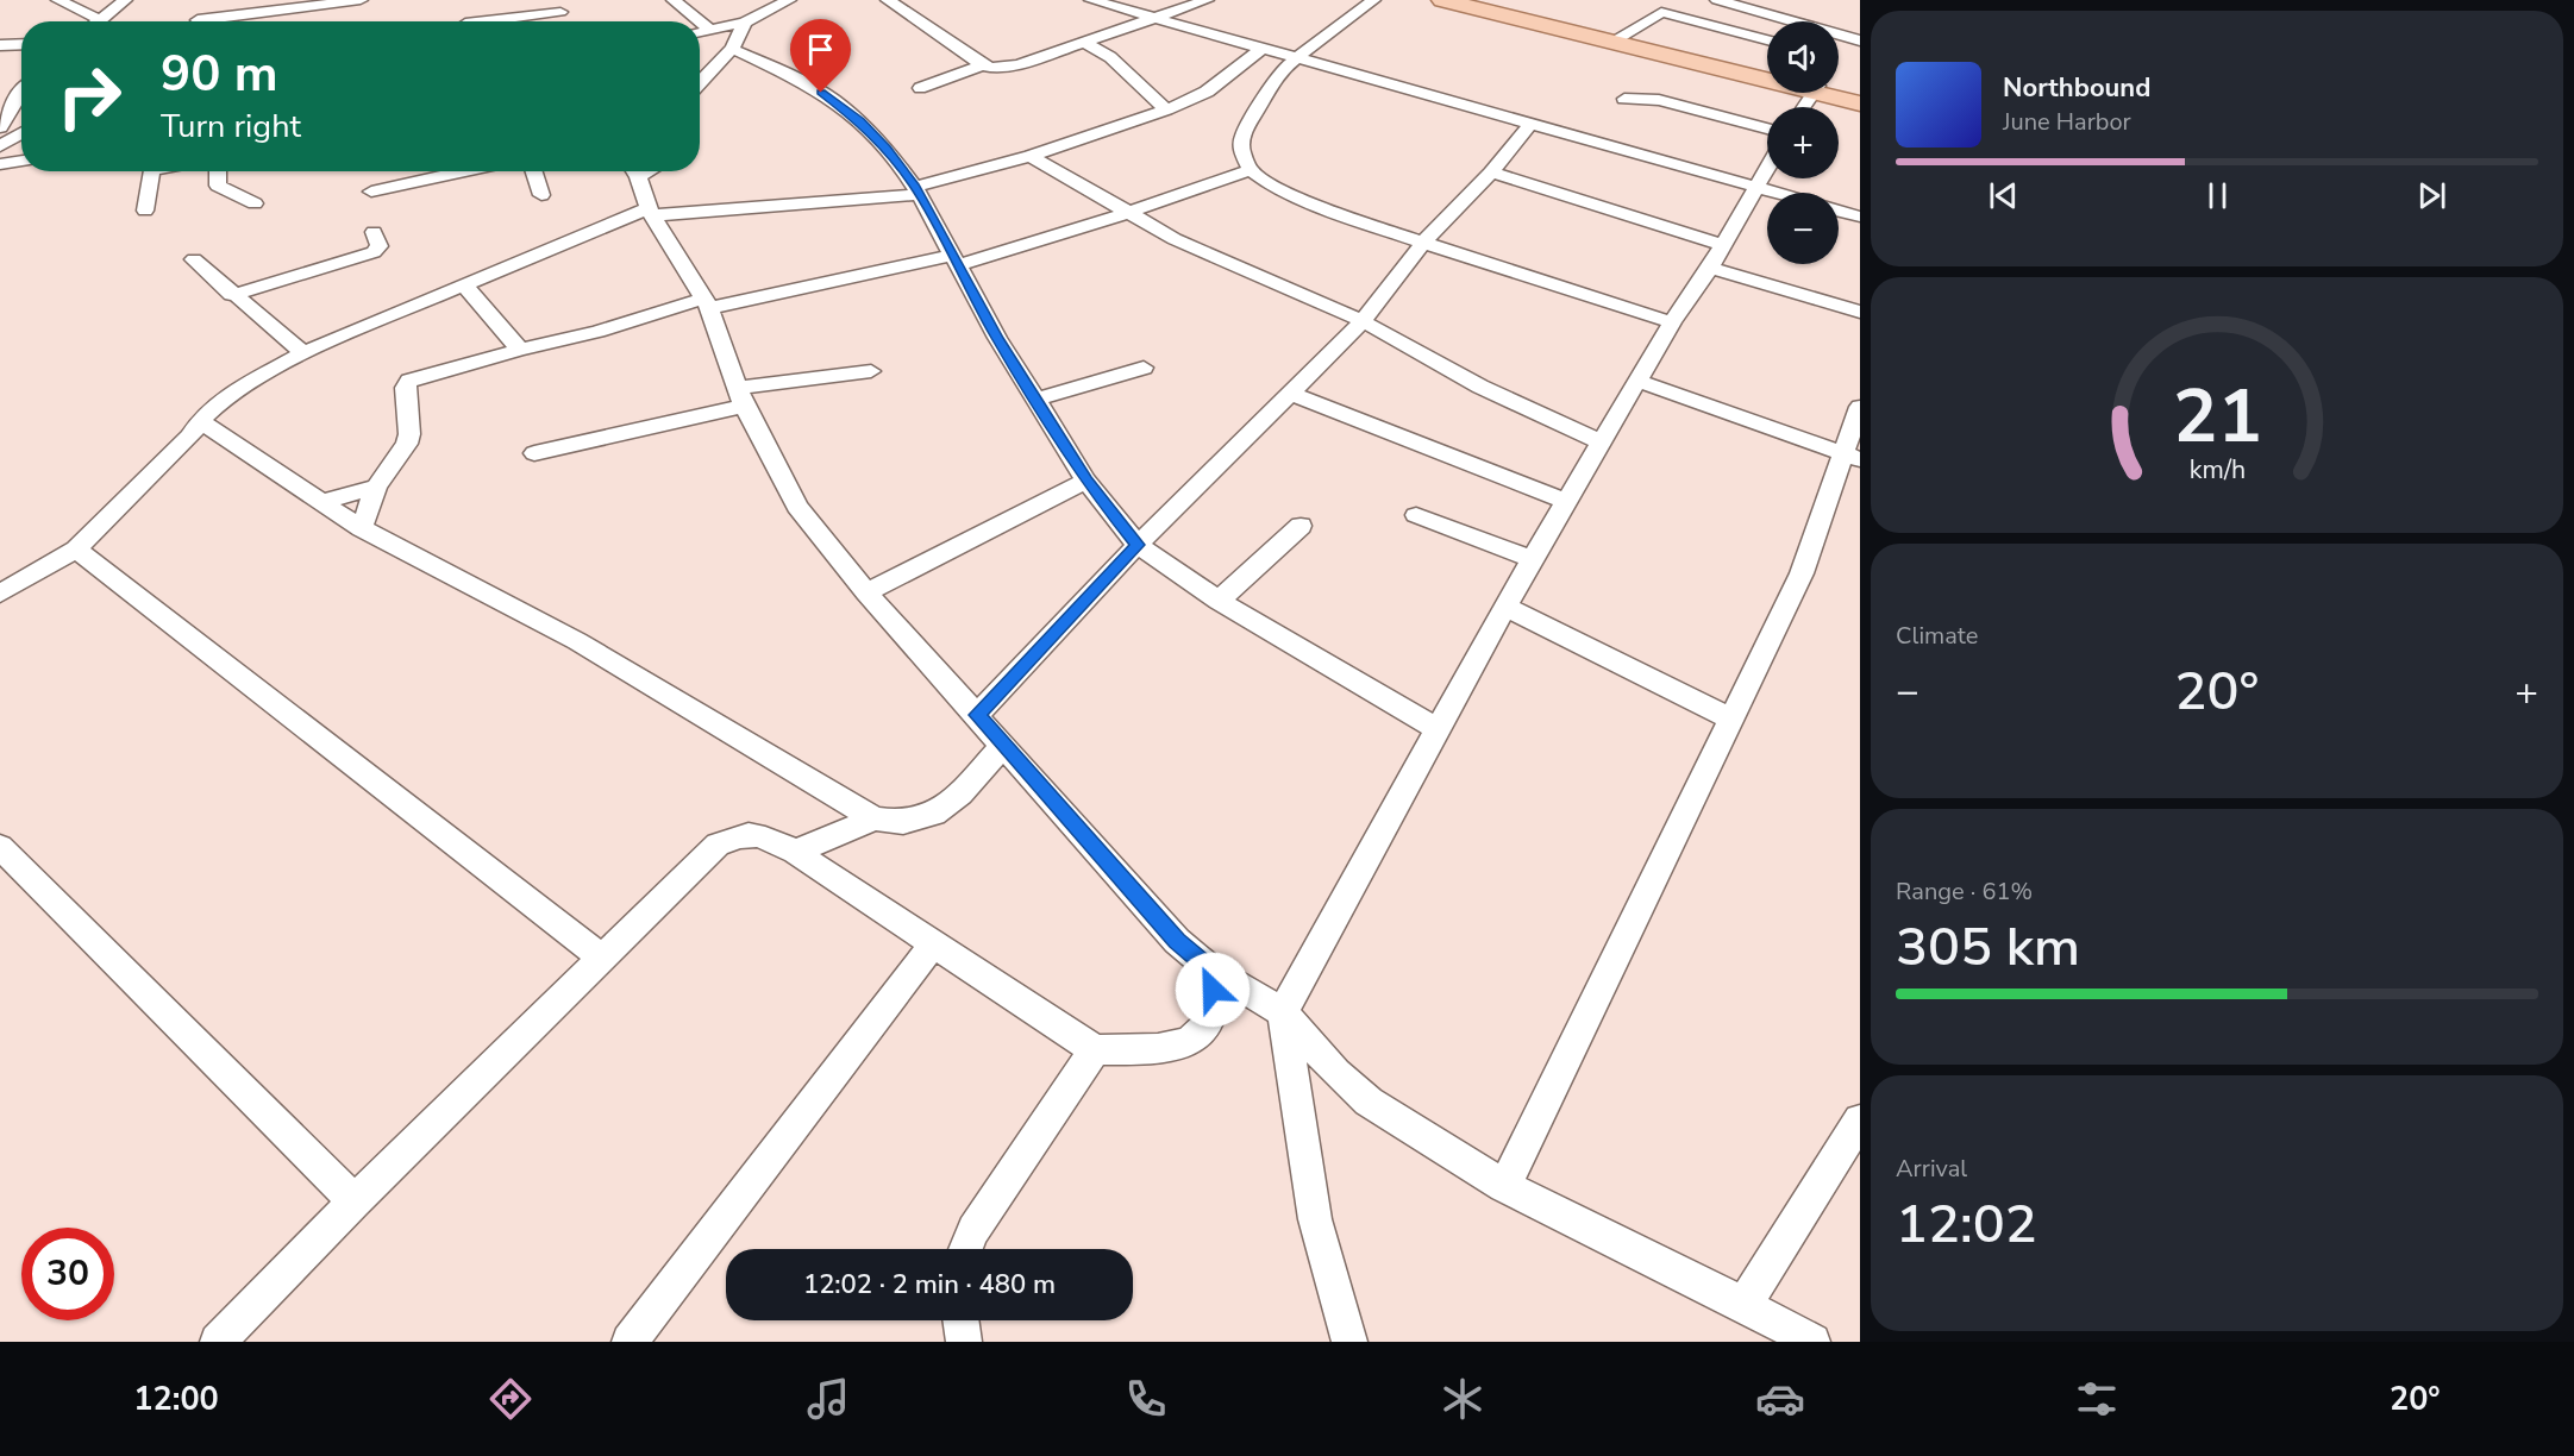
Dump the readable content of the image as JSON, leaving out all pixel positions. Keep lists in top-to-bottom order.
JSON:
{
  "page": {
    "map_buttons": ["+", "−"],
    "turn": ["90 m", "Turn right"],
    "song": ["Northbound", "June Harbor"],
    "tile": [
      "Climate",
      ["Range · 61%", "305 km"],
      ["Arrival", "12:02"]
    ],
    "heat": ["−", "20°", "+"],
    "limit": "30",
    "trip": "12:02 · 2 min · 480 m",
    "tabs": ["12:00", "20°"],
    "gauge": ["21", "km/h"]
  }
}
